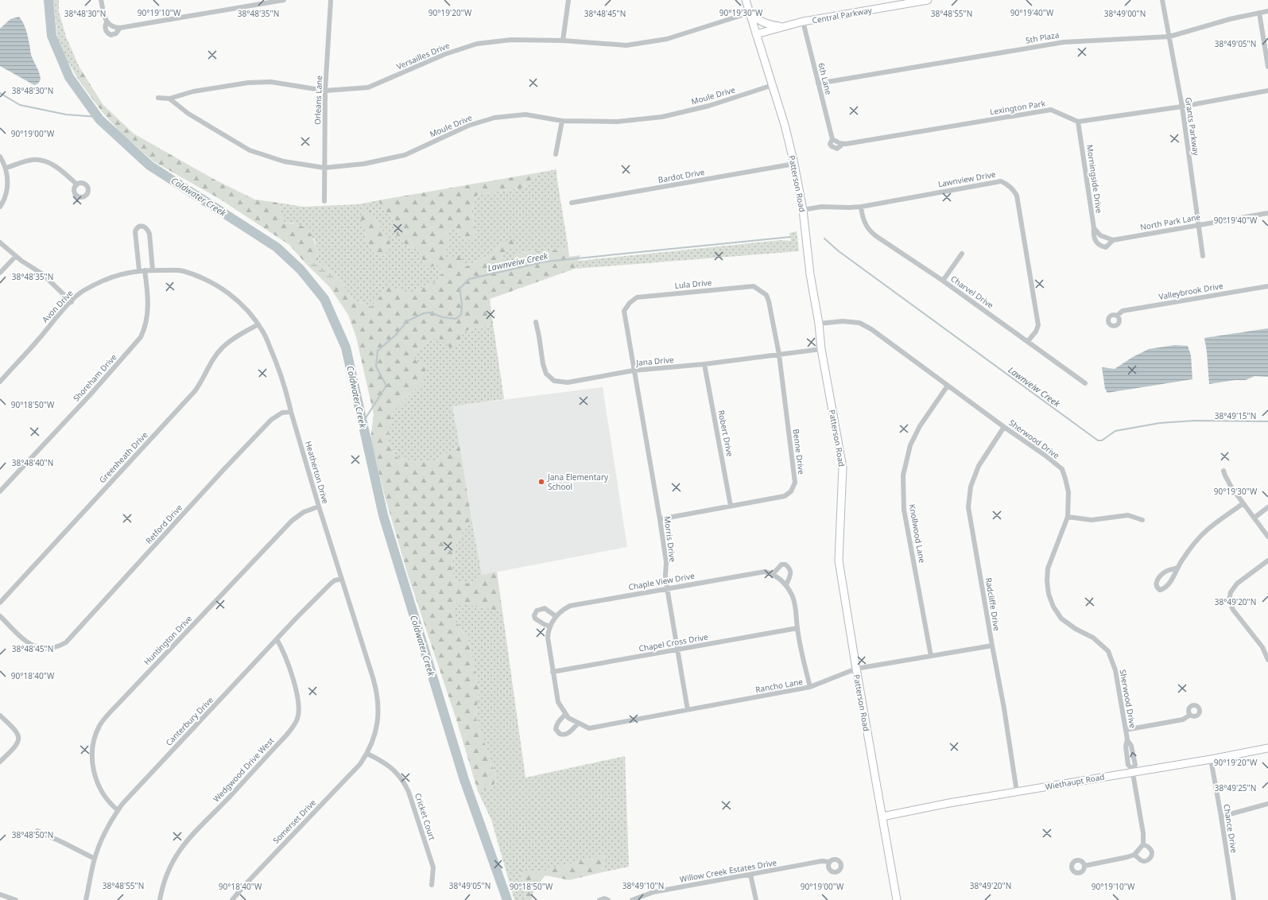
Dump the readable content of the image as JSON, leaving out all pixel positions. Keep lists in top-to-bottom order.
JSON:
{
  "streets": {
    "main road": ["Central Parkway", "Patterson Road", "Wiethaupt Road"],
    "street": [
      "5th Plaza",
      "Versailles Drive",
      "6th Lane",
      "Moule Drive",
      "Orleans Lane",
      "Lexington Park",
      "Grants Parkway",
      "Bardot Drive",
      "Lawnview Drive",
      "Morningside Drive",
      "North Park Lane",
      "Lula Drive",
      "Valleybrook Drive",
      "Charvel Drive",
      "Avon Drive",
      "Jana Drive",
      "Shoreham Drive",
      "Robert Drive",
      "Sherwood Drive",
      "Benne Drive",
      "Greenheath Drive",
      "Heatherton Drive",
      "Retford Drive",
      "Knollwood Lane",
      "Morris Drive",
      "Chaple View Drive",
      "Radcliffe Drive",
      "Huntington Drive",
      "Chapel Cross Drive",
      "Rancho Lane",
      "Canterbury Drive",
      "Wedgwood Drive West",
      "Cricket Court",
      "Somerset Drive",
      "Chance Drive",
      "Willow Creek Estates Drive"
    ]
  },
  "crossings": [
    ["Central Parkway", "6th Lane"],
    ["Central Parkway", "Patterson Road"],
    ["5th Plaza", "6th Lane"],
    ["5th Plaza", "Grants Parkway"],
    ["Versailles Drive", "Moule Drive"],
    ["Versailles Drive", "Orleans Lane"],
    ["Versailles Drive", "Patterson Road"],
    ["6th Lane", "Lexington Park"],
    ["Moule Drive", "Orleans Lane"],
    ["Moule Drive", "Patterson Road"],
    ["Lexington Park", "Morningside Drive"],
    ["Grants Parkway", "North Park Lane"],
    ["Bardot Drive", "Patterson Road"],
    ["Lawnview Drive", "Patterson Road"],
    ["Lawnview Drive", "Charvel Drive"],
    ["Morningside Drive", "North Park Lane"],
    ["Patterson Road", "Jana Drive"],
    ["Patterson Road", "Sherwood Drive"],
    ["Patterson Road", "Rancho Lane"],
    ["Patterson Road", "Wiethaupt Road"],
    ["Lula Drive", "Jana Drive"],
    ["Lula Drive", "Benne Drive"],
    ["Lula Drive", "Morris Drive"],
    ["Avon Drive", "Shoreham Drive"],
    ["Avon Drive", "Heatherton Drive"],
    ["Jana Drive", "Robert Drive"],
    ["Jana Drive", "Benne Drive"],
    ["Jana Drive", "Morris Drive"],
    ["Shoreham Drive", "Heatherton Drive"],
    ["Robert Drive", "Benne Drive"],
    ["Sherwood Drive", "Knollwood Lane"],
    ["Sherwood Drive", "Radcliffe Drive"],
    ["Sherwood Drive", "Wiethaupt Road"],
    ["Benne Drive", "Morris Drive"],
    ["Greenheath Drive", "Heatherton Drive"],
    ["Heatherton Drive", "Retford Drive"],
    ["Heatherton Drive", "Huntington Drive"],
    ["Heatherton Drive", "Canterbury Drive"],
    ["Heatherton Drive", "Cricket Court"],
    ["Heatherton Drive", "Somerset Drive"],
    ["Knollwood Lane", "Rancho Lane"],
    ["Morris Drive", "Chaple View Drive"],
    ["Morris Drive", "Chapel Cross Drive"],
    ["Morris Drive", "Rancho Lane"],
    ["Chaple View Drive", "Chapel Cross Drive"],
    ["Chaple View Drive", "Rancho Lane"],
    ["Radcliffe Drive", "Rancho Lane"],
    ["Radcliffe Drive", "Wiethaupt Road"],
    ["Huntington Drive", "Canterbury Drive"],
    ["Canterbury Drive", "Wedgwood Drive West"],
    ["Wiethaupt Road", "Chance Drive"],
    ["Cricket Court", "Somerset Drive"]
  ],
  "water": ["Coldwater Creek", "Lawnveiw Creek"],
  "places": ["Jana Elementary School"],
  "coordinates": [
    "90°19'10\"W",
    "90°19'20\"W",
    "90°19'30\"W",
    "90°19'40\"W",
    "38°48'30\"N",
    "38°48'35\"N",
    "38°48'45\"N",
    "38°48'55\"N",
    "38°49'00\"N",
    "38°49'05\"N",
    "90°19'00\"W",
    "90°18'50\"W",
    "38°49'15\"N",
    "38°48'40\"N",
    "38°49'20\"N",
    "90°18'40\"W",
    "38°49'25\"N",
    "38°48'50\"N",
    "38°49'10\"N"
  ]
}
